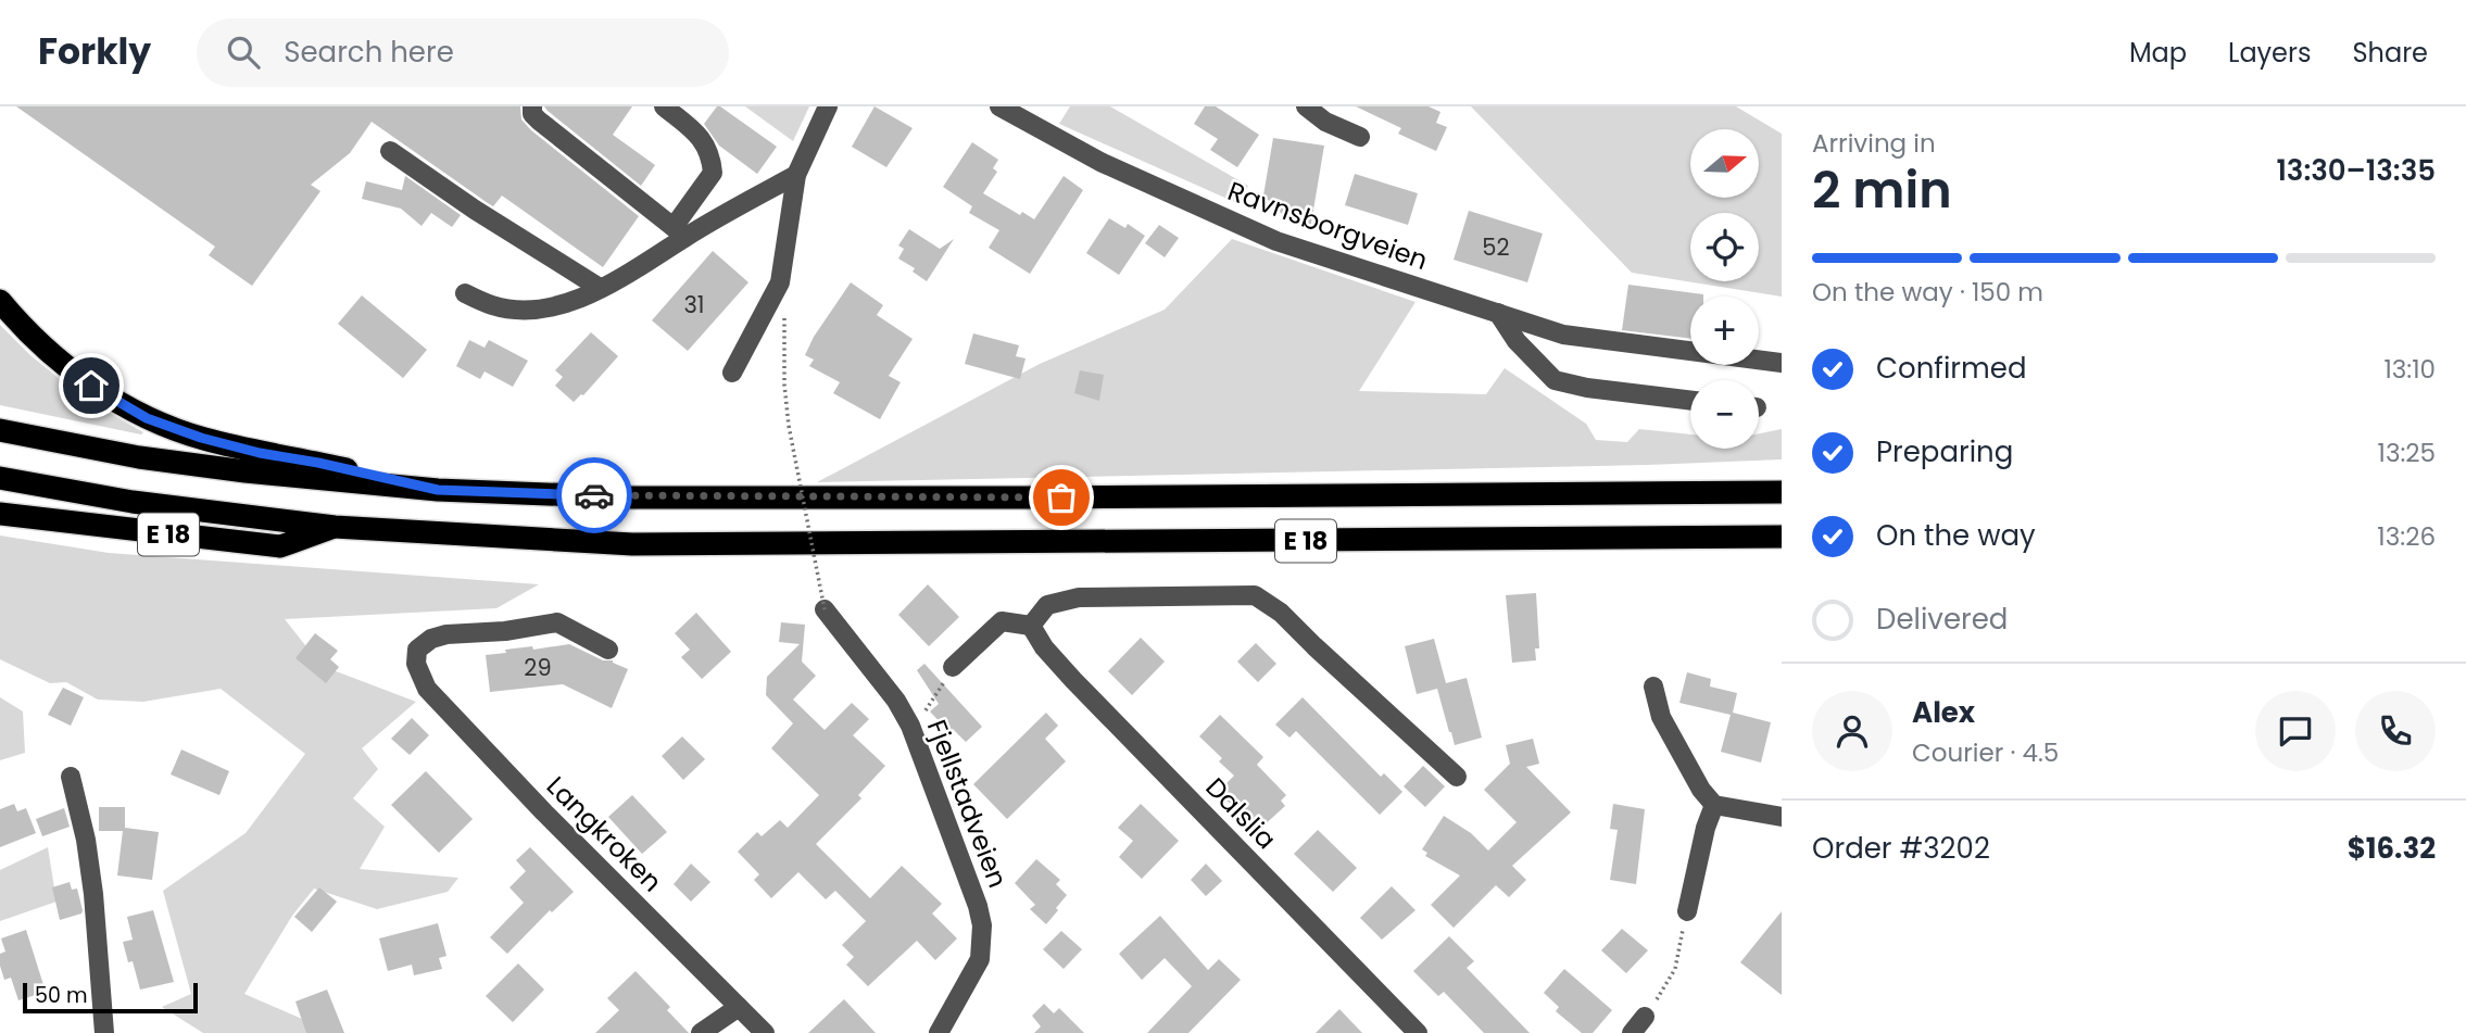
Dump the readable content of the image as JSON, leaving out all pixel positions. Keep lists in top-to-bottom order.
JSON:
{
  "streets": {
    "highway": ["E 18"],
    "street": [
      "Ravnsborgveien",
      "Fjellstadveien",
      "Dalslia",
      "Langkroken"
    ]
  },
  "house_numbers": ["52", "31", "29"],
  "scale_bar": "50 m",
  "north": "right",
  "page": {
    "header": "Forkly",
    "search": "Search here",
    "nav": ["Map", "Layers", "Share"],
    "heading": ["2 min", "Arriving in", "13:30–13:35"],
    "panel": [
      "Alex",
      "Courier · 4.5",
      "Order #3202",
      "$16.32"
    ],
    "map_buttons": ["+", "−"],
    "bar": "On the way · 150 m",
    "list": [
      ["Confirmed", "13:10"],
      ["Preparing", "13:25"],
      ["On the way", "13:26"],
      "Delivered"
    ],
    "scale": "50 m"
  }
}
